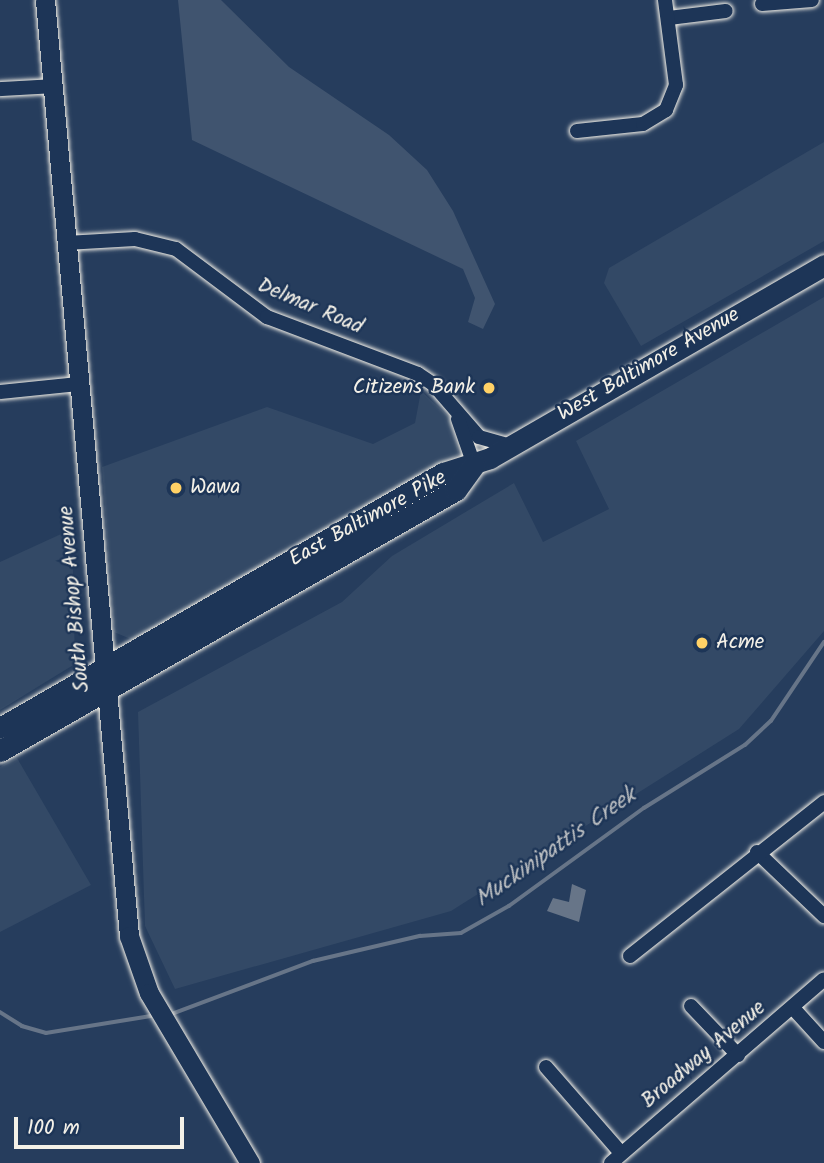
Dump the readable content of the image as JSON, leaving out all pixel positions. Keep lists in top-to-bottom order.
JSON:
{
  "streets": {
    "main road": ["West Baltimore Avenue", "East Baltimore Pike", "South Bishop Avenue"],
    "street": ["Delmar Road", "Broadway Avenue"]
  },
  "crossings": [
    ["Delmar Road", "West Baltimore Avenue"],
    ["Delmar Road", "East Baltimore Pike"],
    ["Delmar Road", "South Bishop Avenue"],
    ["West Baltimore Avenue", "East Baltimore Pike"],
    ["East Baltimore Pike", "South Bishop Avenue"]
  ],
  "water": ["Muckinipattis Creek"],
  "places": ["Citizens Bank", "Wawa", "Acme"],
  "scale_bar": "100 m"
}
